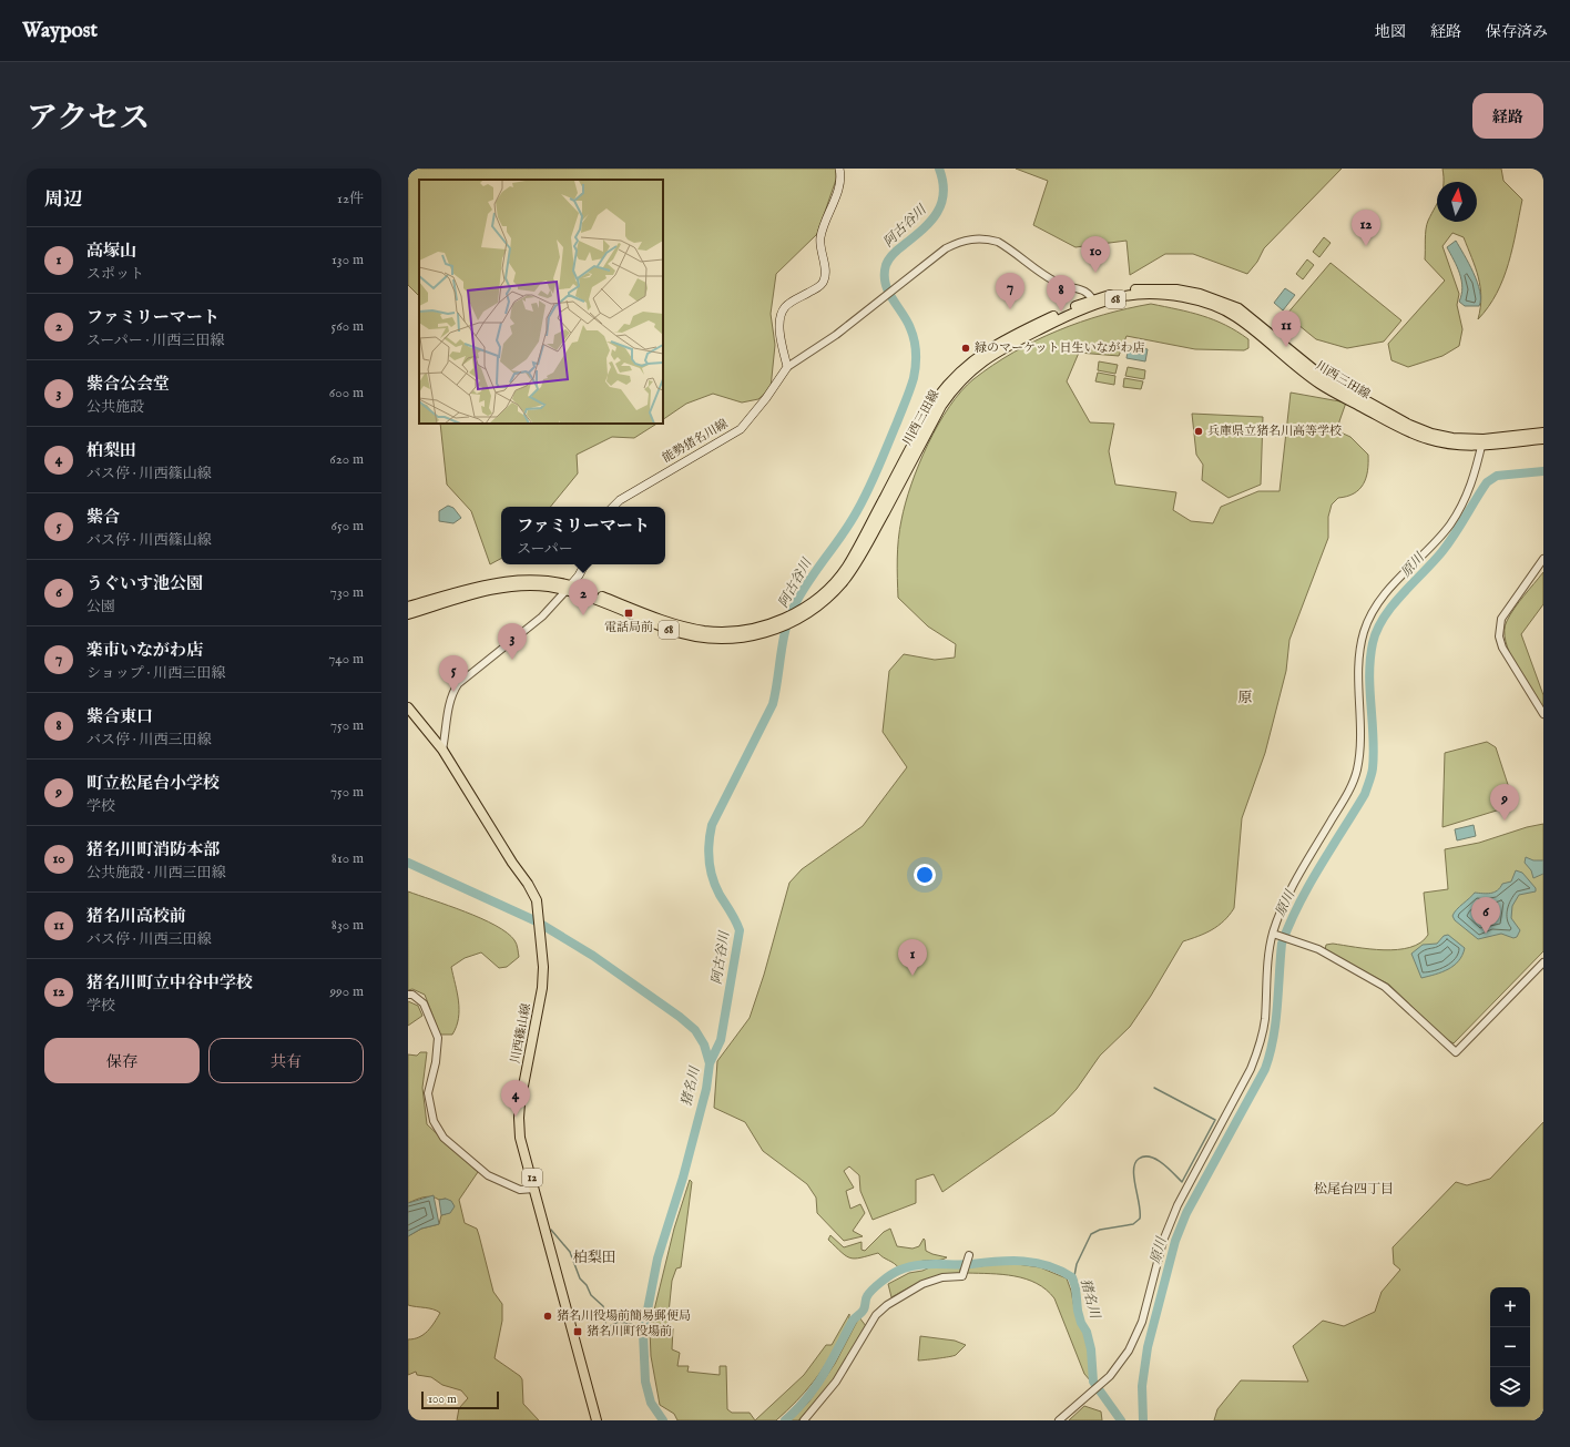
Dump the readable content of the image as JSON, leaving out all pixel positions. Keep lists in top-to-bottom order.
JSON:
{
  "streets": {
    "main road": [
      "68",
      "川西三田線",
      "能勢猪名川線",
      "川西篠山線",
      "12"
    ]
  },
  "districts": ["原", "松尾台四丁目", "柏梨田"],
  "water": ["阿古谷川", "原川", "猪名川"],
  "places": {
    "other": ["緑のマーケット日生いながわ店", "兵庫県立猪名川高等学校", "猪名川役場前簡易郵便局"],
    "transit": ["電話局前", "猪名川町役場前"]
  },
  "scale_bar": "100 m",
  "north": "top",
  "page": {
    "header": "Waypost",
    "nav": ["地図", "経路", "保存済み"],
    "title": "アクセス",
    "buttons": [
      "経路",
      ["保存", "共有"]
    ],
    "heading": ["周辺", "12件"],
    "pins": [
      "12",
      "10",
      "7",
      "8",
      "11",
      "2",
      "3",
      "5",
      "9",
      "6",
      "1",
      "4"
    ],
    "list": [
      {
        "mark": "1",
        "name": "高塚山",
        "note": "スポット",
        "value": "130 m"
      },
      {
        "mark": "2",
        "name": "ファミリーマート",
        "note": "スーパー · 川西三田線",
        "value": "560 m"
      },
      {
        "mark": "3",
        "name": "紫合公会堂",
        "note": "公共施設",
        "value": "600 m"
      },
      {
        "mark": "4",
        "name": "柏梨田",
        "note": "バス停 · 川西篠山線",
        "value": "620 m"
      },
      {
        "mark": "5",
        "name": "紫合",
        "note": "バス停 · 川西篠山線",
        "value": "650 m"
      },
      {
        "mark": "6",
        "name": "うぐいす池公園",
        "note": "公園",
        "value": "730 m"
      },
      {
        "mark": "7",
        "name": "楽市いながわ店",
        "note": "ショップ · 川西三田線",
        "value": "740 m"
      },
      {
        "mark": "8",
        "name": "紫合東口",
        "note": "バス停 · 川西三田線",
        "value": "750 m"
      },
      {
        "mark": "9",
        "name": "町立松尾台小学校",
        "note": "学校",
        "value": "750 m"
      },
      {
        "mark": "10",
        "name": "猪名川町消防本部",
        "note": "公共施設 · 川西三田線",
        "value": "810 m"
      },
      {
        "mark": "11",
        "name": "猪名川高校前",
        "note": "バス停 · 川西三田線",
        "value": "830 m"
      },
      {
        "mark": "12",
        "name": "猪名川町立中谷中学校",
        "note": "学校",
        "value": "990 m"
      }
    ],
    "popup": ["ファミリーマート", "スーパー"],
    "map_buttons": ["+", "−"],
    "scale": "100 m"
  }
}
